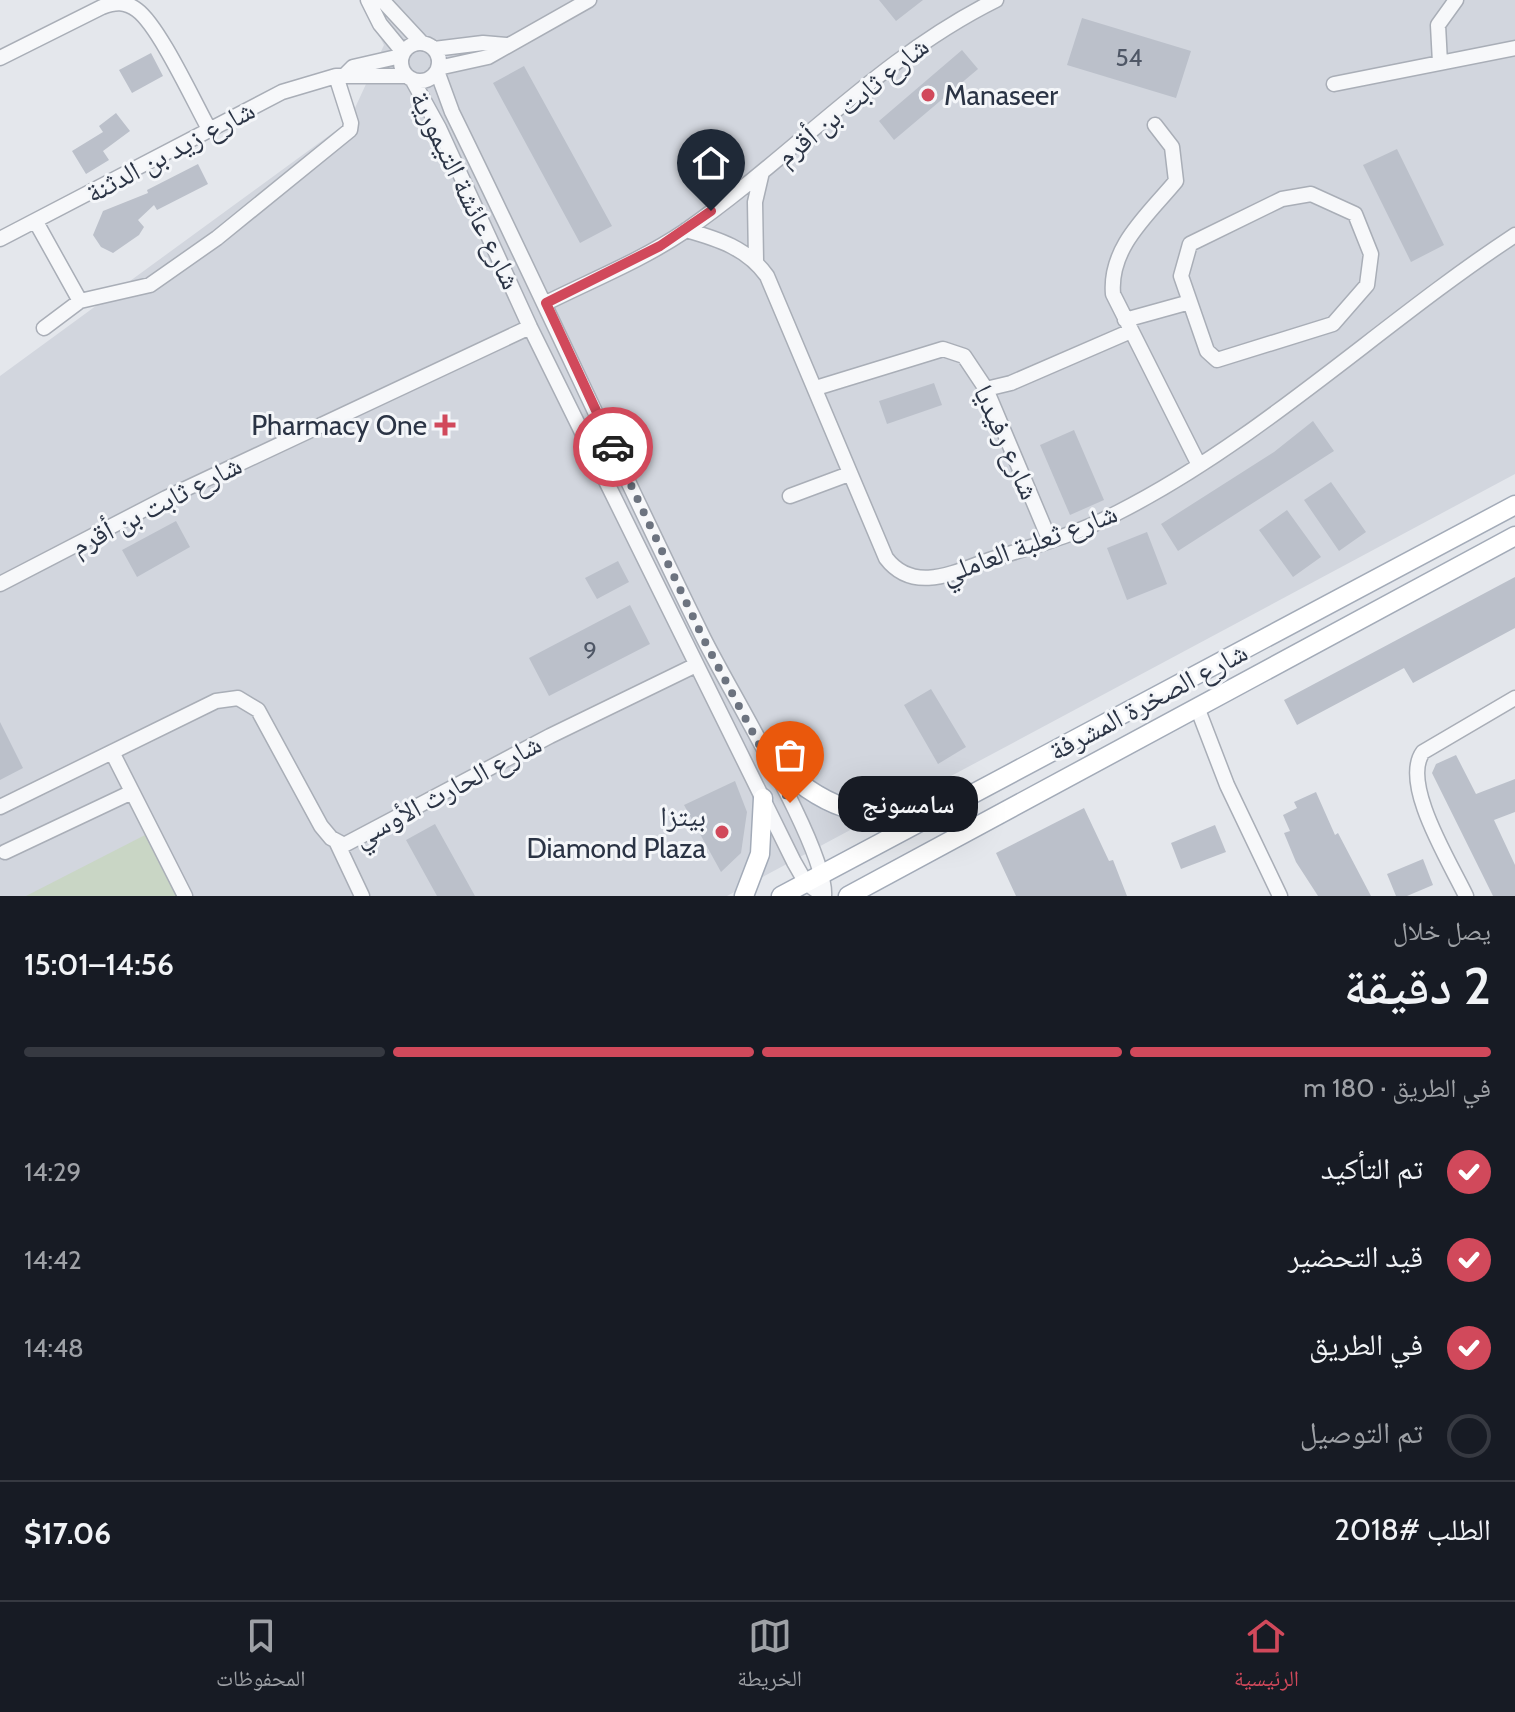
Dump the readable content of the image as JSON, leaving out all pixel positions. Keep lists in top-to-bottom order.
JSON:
{
  "streets": {
    "main road": ["شارع الصخرة المشرفة"],
    "street": [
      "شارع ثابت بن أقرم",
      "شارع زيد بن الدثنة",
      "شارع عائشة التيمورية",
      "شارع رفيديا",
      "شارع ثعلبة العاملي",
      "شارع الحارث الأوسي"
    ]
  },
  "crossings": [
    ["شارع ثابت بن أقرم", "شارع عائشة التيمورية"],
    ["شارع ثابت بن أقرم", "شارع ثعلبة العاملي"],
    ["شارع زيد بن الدثنة", "شارع عائشة التيمورية"],
    ["شارع عائشة التيمورية", "شارع الصخرة المشرفة"],
    ["شارع عائشة التيمورية", "شارع الحارث الأوسي"],
    ["شارع رفيديا", "شارع ثعلبة العاملي"]
  ],
  "places": {
    "other": ["Manaseer", "سامسونج", "بيتزا Diamond Plaza"],
    "health": ["Pharmacy One"]
  },
  "house_numbers": ["54", "9"],
  "page": {
    "bubble": "سامسونج",
    "heading": ["2 دقيقة", "يصل خلال", "14:56–15:01"],
    "panel": ["الطلب #2018", "$17.06"],
    "bar": "في الطريق · 180 m",
    "list": [
      ["تم التأكيد", "14:29"],
      ["قيد التحضير", "14:42"],
      ["في الطريق", "14:48"],
      "تم التوصيل"
    ],
    "tabs": ["الرئيسية", "الخريطة", "المحفوظات"]
  }
}
